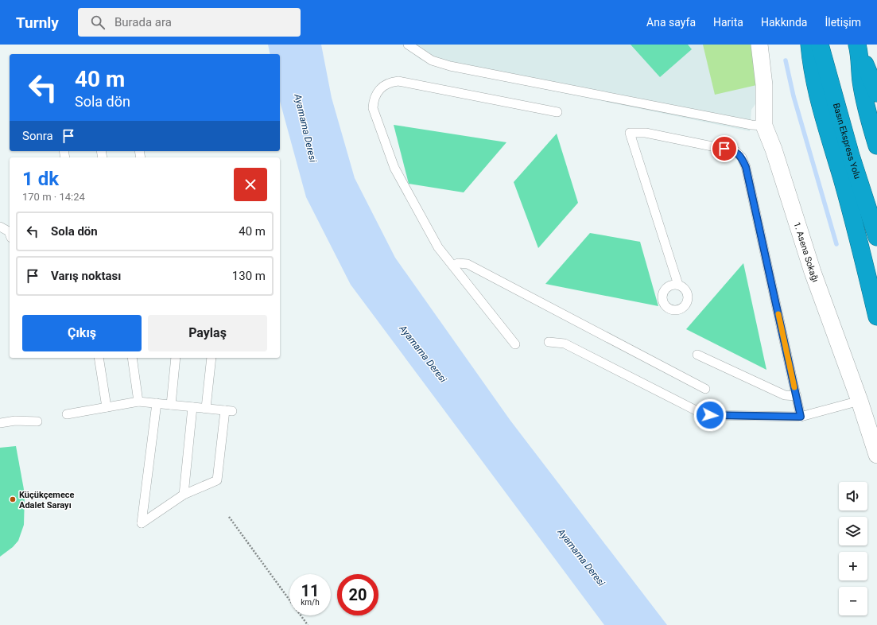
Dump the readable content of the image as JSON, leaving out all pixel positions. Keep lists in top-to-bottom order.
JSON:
{
  "streets": {
    "highway": ["Basın Ekspress Yolu"],
    "street": ["1. Asena Sokağı"]
  },
  "water": ["Ayamama Deresi"],
  "places": ["Küçükçemece Adalet Sarayı"],
  "page": {
    "header": "Turnly",
    "search": "Burada ara",
    "nav": [
      "Ana sayfa",
      "Harita",
      "Hakkında",
      "İletişim"
    ],
    "turn": ["40 m", "Sola dön"],
    "then": "Sonra",
    "heading": ["1 dk", "170 m · 14:24"],
    "list": [
      {
        "name": "Sola dön",
        "value": "40 m"
      },
      {
        "name": "Varış noktası",
        "value": "130 m"
      }
    ],
    "buttons": ["Çıkış", "Paylaş"],
    "map_buttons": ["+", "−"],
    "speed": "11 km/h",
    "limit": "20"
  }
}
